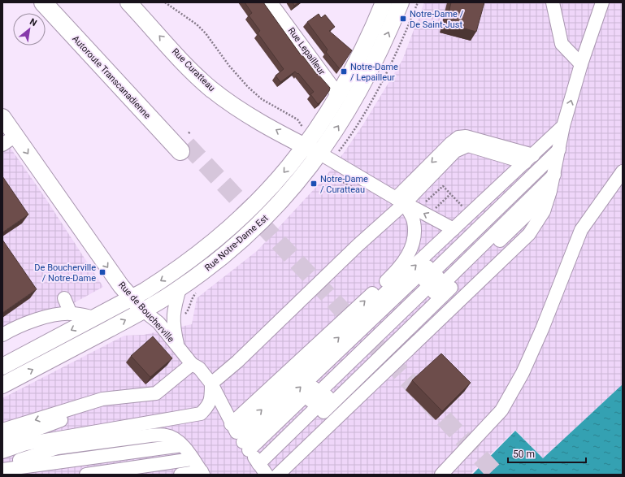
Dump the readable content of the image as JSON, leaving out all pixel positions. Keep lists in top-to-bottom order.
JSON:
{
  "streets": {
    "highway": ["Autoroute Transcanadienne"],
    "main road": ["Rue Curatteau", "Rue Notre-Dame Est", "Rue de Boucherville"],
    "street": ["Rue Lepailleur"]
  },
  "crossings": [
    ["Rue Lepailleur", "Rue Notre-Dame Est"],
    ["Rue Curatteau", "Rue Notre-Dame Est"],
    ["Rue Notre-Dame Est", "Rue de Boucherville"]
  ],
  "one_way": ["Rue Curatteau", "Rue de Boucherville"],
  "places": {
    "transit": [
      "Notre-Dame / De Saint-Just",
      "Notre-Dame / Lepailleur",
      "Notre-Dame / Curatteau",
      "De Boucherville / Notre-Dame"
    ]
  },
  "scale_bar": "50 m",
  "north": "top right"
}
